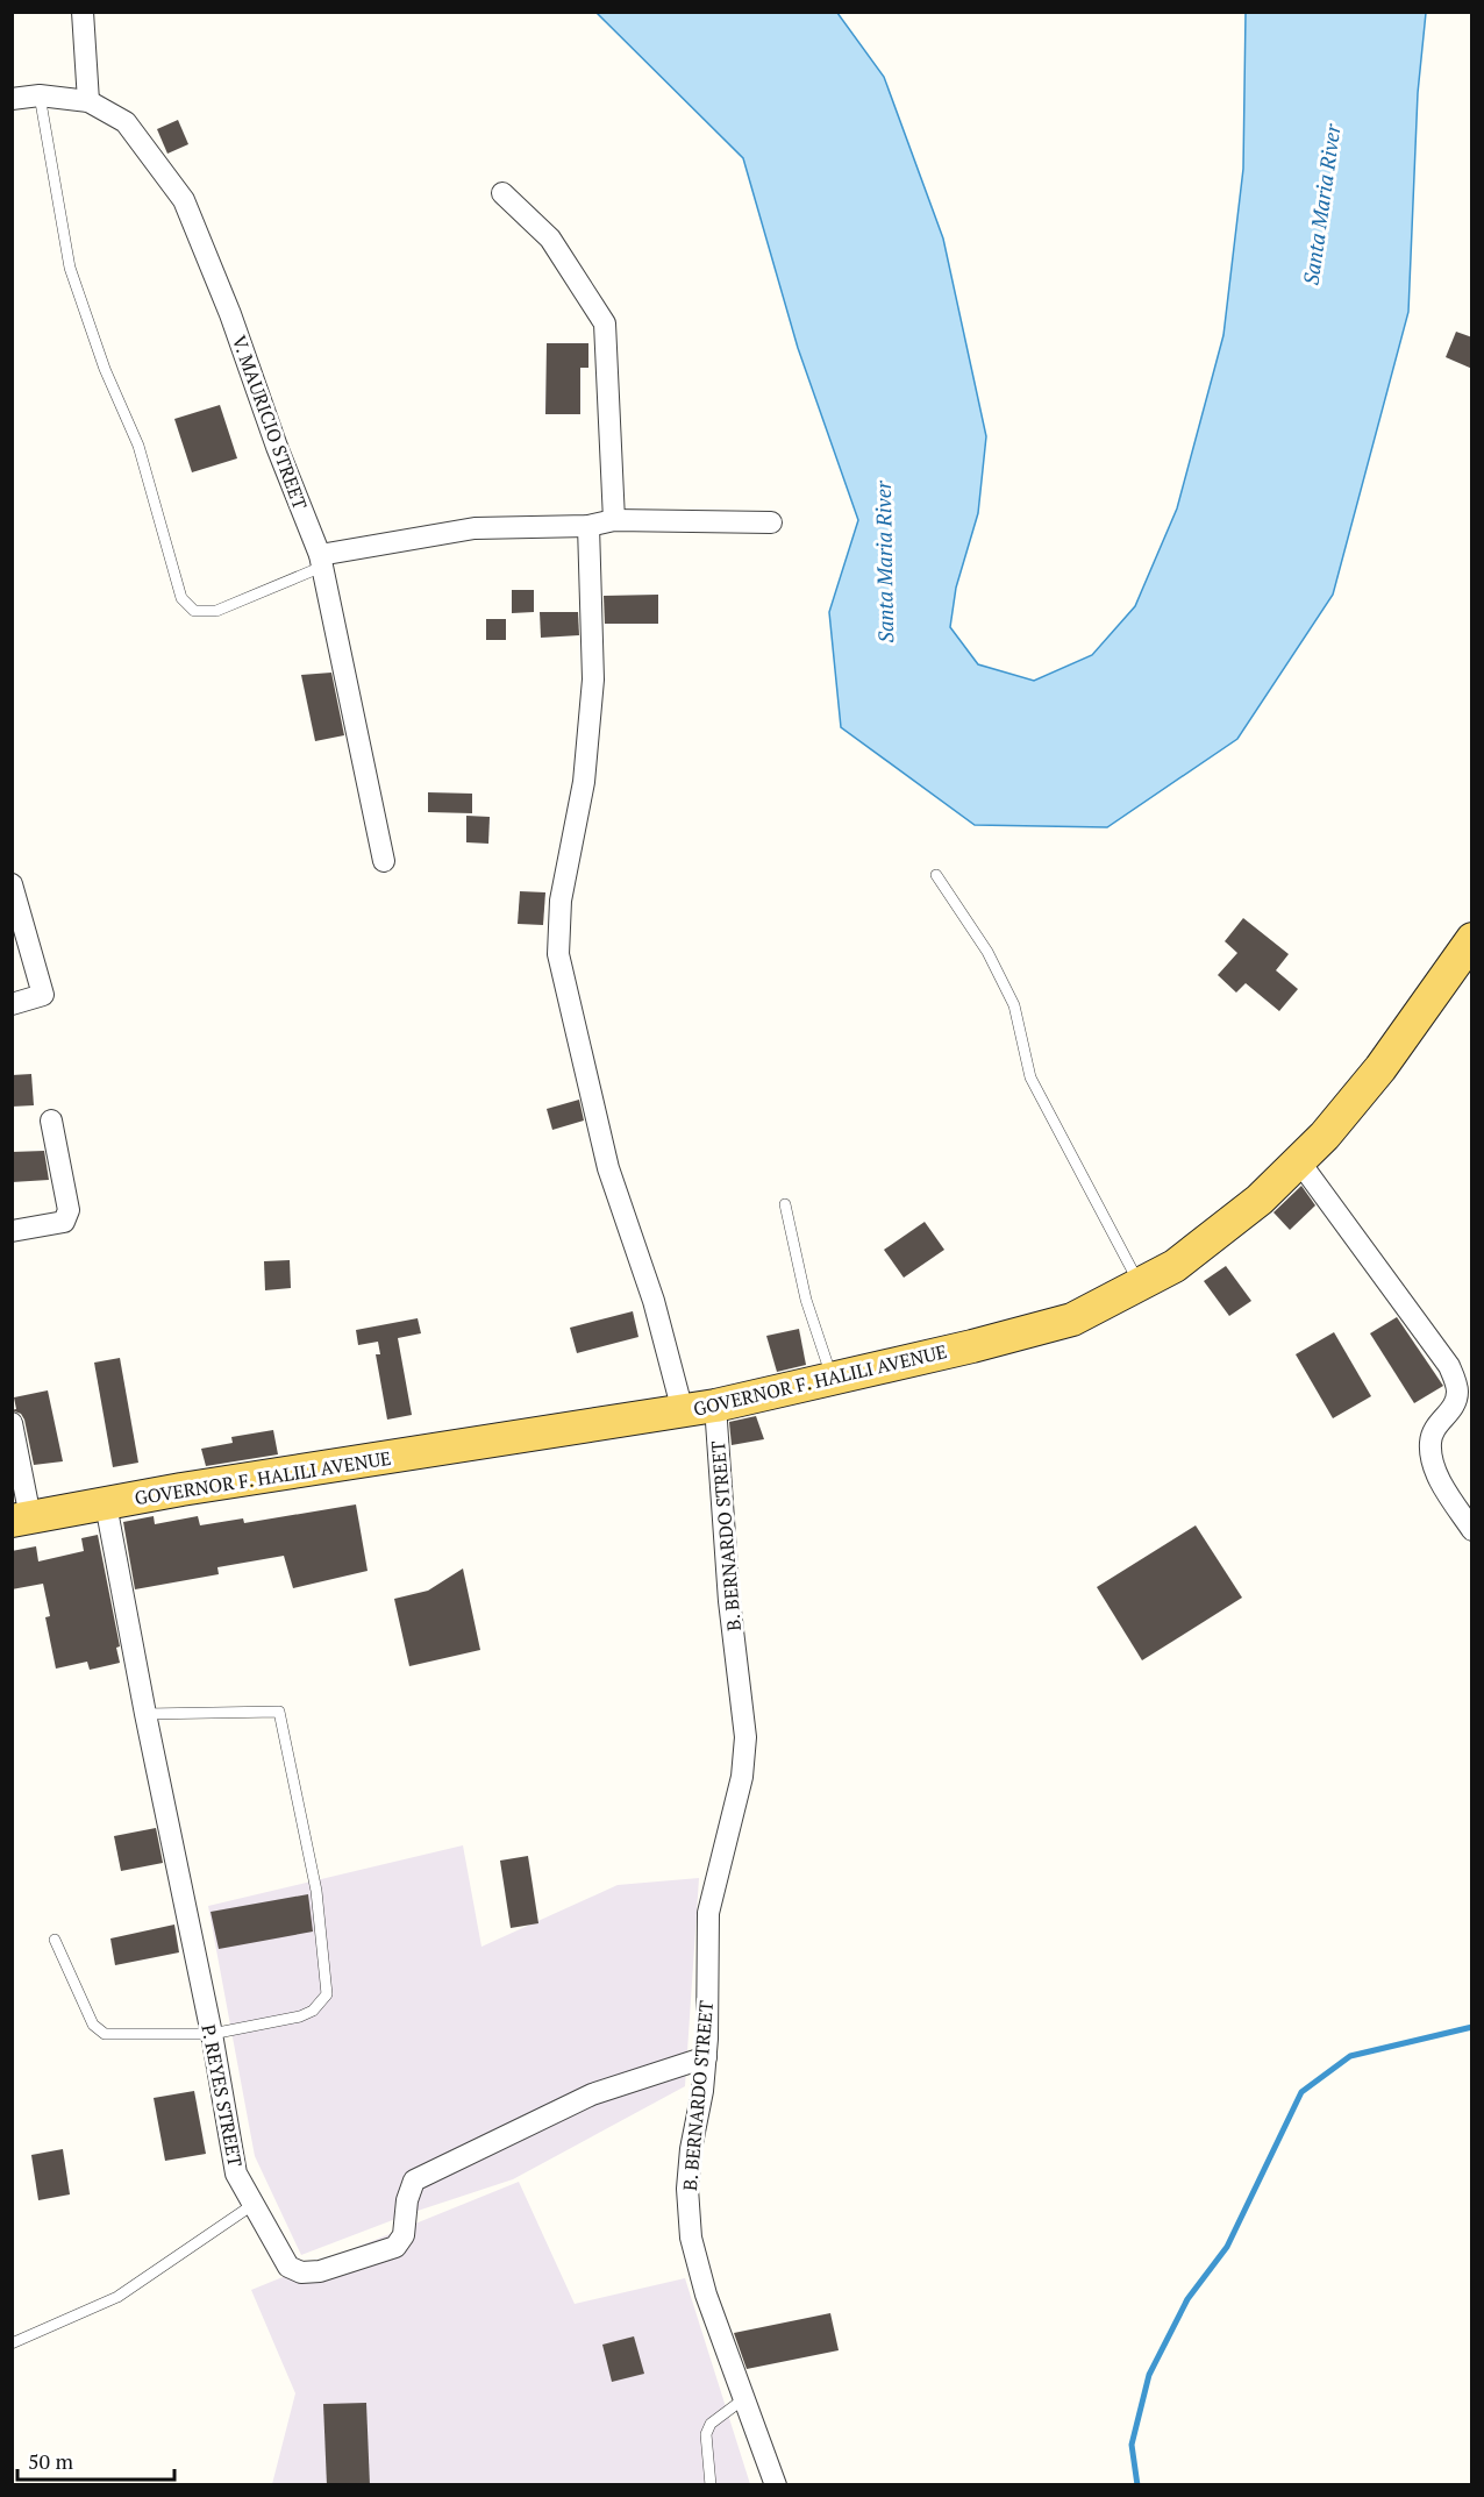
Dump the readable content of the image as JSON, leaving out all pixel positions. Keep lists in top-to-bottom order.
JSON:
{
  "streets": {
    "main road": ["GOVERNOR F. HALILI AVENUE"],
    "street": ["V. MAURICIO STREET", "B. BERNARDO STREET", "P. REYES STREET"]
  },
  "crossings": [
    ["GOVERNOR F. HALILI AVENUE", "B. BERNARDO STREET"],
    ["GOVERNOR F. HALILI AVENUE", "P. REYES STREET"],
    ["B. BERNARDO STREET", "P. REYES STREET"]
  ],
  "water": ["Santa Maria River"],
  "scale_bar": "50 m"
}
